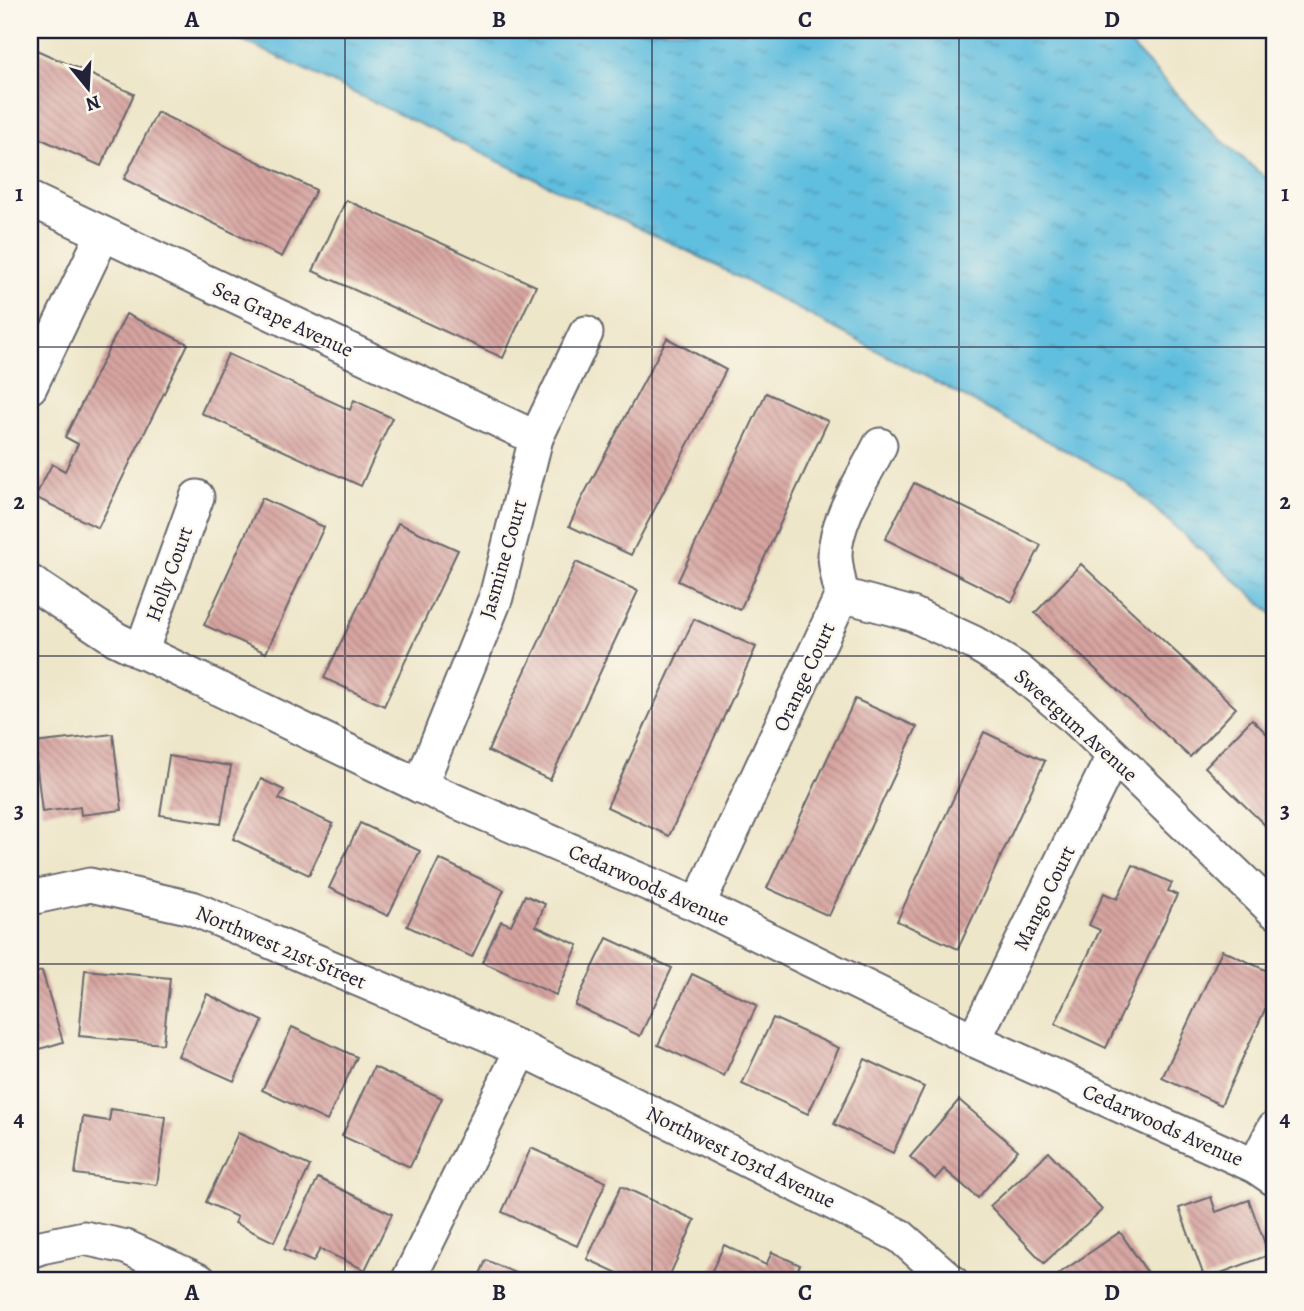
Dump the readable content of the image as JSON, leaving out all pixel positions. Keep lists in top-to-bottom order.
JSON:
{
  "streets": {
    "street": [
      "Sea Grape Avenue",
      "Jasmine Court",
      "Holly Court",
      "Orange Court",
      "Sweetgum Avenue",
      "Cedarwoods Avenue",
      "Mango Court",
      "Northwest 21st Street",
      "Northwest 103rd Avenue"
    ]
  },
  "crossings": [
    ["Sea Grape Avenue", "Jasmine Court"],
    ["Jasmine Court", "Cedarwoods Avenue"],
    ["Holly Court", "Cedarwoods Avenue"],
    ["Orange Court", "Sweetgum Avenue"],
    ["Orange Court", "Cedarwoods Avenue"],
    ["Sweetgum Avenue", "Mango Court"],
    ["Cedarwoods Avenue", "Mango Court"],
    ["Northwest 21st Street", "Northwest 103rd Avenue"]
  ],
  "north": "bottom",
  "grid": {
    "columns": [
      "A",
      "B",
      "C",
      "D"
    ],
    "rows": [
      "1",
      "2",
      "3",
      "4"
    ]
  }
}
